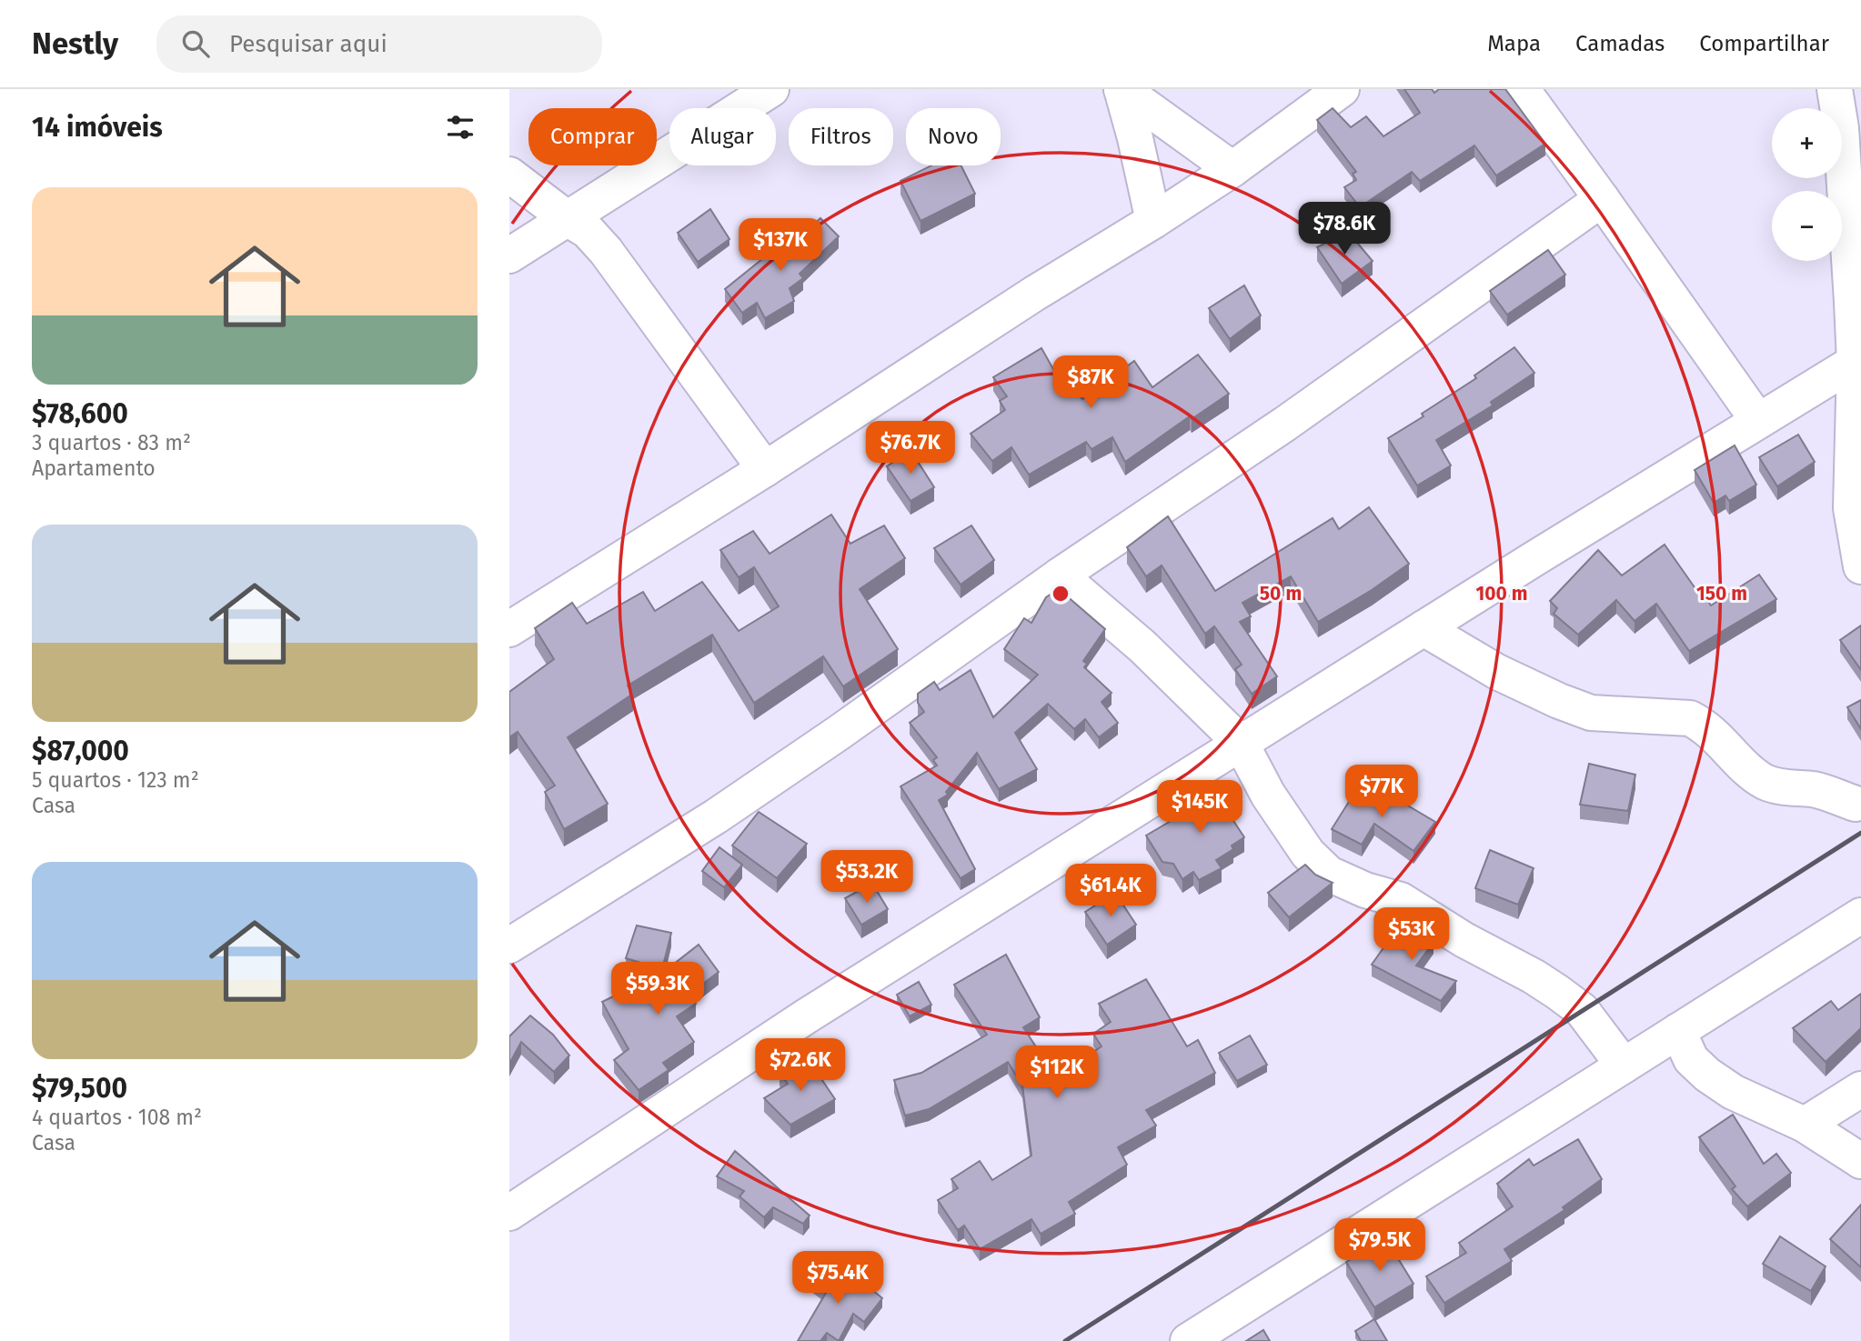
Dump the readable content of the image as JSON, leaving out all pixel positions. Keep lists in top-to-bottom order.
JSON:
{
  "page": {
    "header": "Nestly",
    "search": "Pesquisar aqui",
    "nav": ["Mapa", "Camadas", "Compartilhar"],
    "heading": "14 imóveis",
    "map_buttons": ["+", "−"],
    "chip": [
      "Comprar",
      "Alugar",
      "Filtros",
      "Novo"
    ],
    "list": [
      {
        "name": "$78,600",
        "note": "3 quartos · 83 m² · Apartamento"
      },
      {
        "name": "$87,000",
        "note": "5 quartos · 123 m² · Casa"
      },
      {
        "name": "$79,500",
        "note": "4 quartos · 108 m² · Casa"
      }
    ],
    "price": [
      "$78.6K",
      "$137K",
      "$87K",
      "$76.7K",
      "$77K",
      "$145K",
      "$53.2K",
      "$61.4K",
      "$53K",
      "$59.3K",
      "$72.6K",
      "$112K",
      "$79.5K",
      "$75.4K"
    ]
  },
  "rings": ["50 m", "100 m", "150 m"]
}
